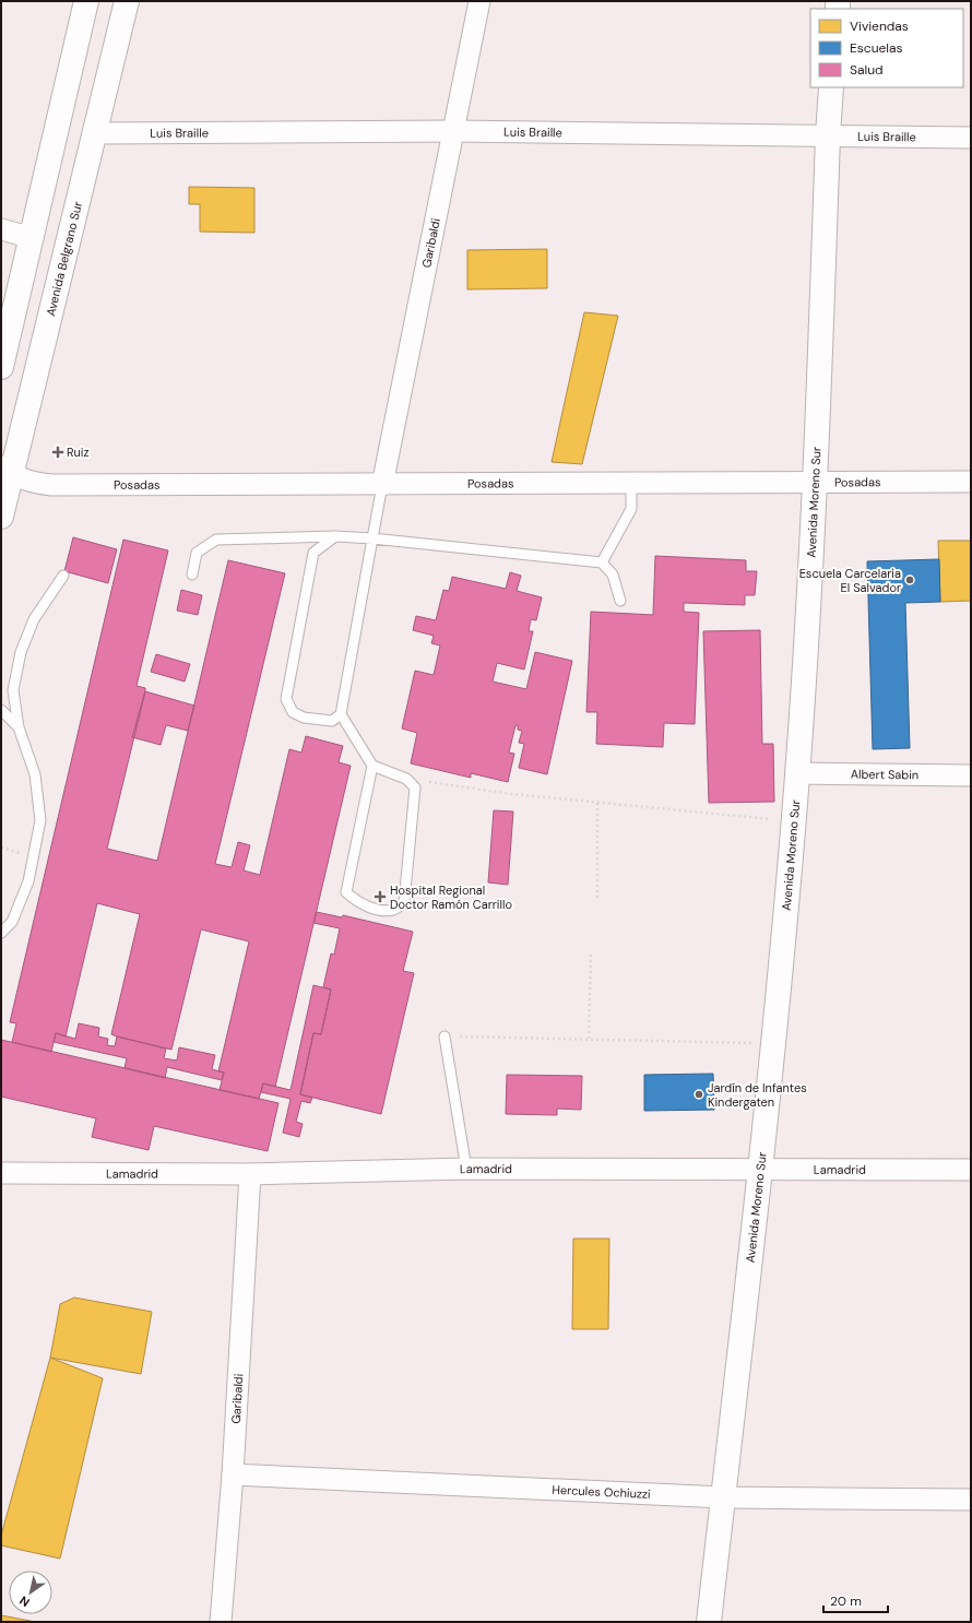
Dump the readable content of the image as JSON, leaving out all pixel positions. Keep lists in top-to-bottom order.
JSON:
{
  "streets": {
    "main road": ["Avenida Belgrano Sur", "Avenida Moreno Sur"],
    "street": [
      "Luis Braille",
      "Garibaldi",
      "Posadas",
      "Albert Sabin",
      "Lamadrid",
      "Hercules Ochiuzzi"
    ]
  },
  "crossings": [
    ["Luis Braille", "Garibaldi"],
    ["Luis Braille", "Avenida Belgrano Sur"],
    ["Luis Braille", "Avenida Moreno Sur"],
    ["Garibaldi", "Posadas"],
    ["Garibaldi", "Lamadrid"],
    ["Garibaldi", "Hercules Ochiuzzi"],
    ["Avenida Belgrano Sur", "Posadas"],
    ["Posadas", "Avenida Moreno Sur"],
    ["Avenida Moreno Sur", "Albert Sabin"],
    ["Avenida Moreno Sur", "Lamadrid"],
    ["Avenida Moreno Sur", "Hercules Ochiuzzi"]
  ],
  "places": {
    "health": ["Ruiz", "Hospital Regional Doctor Ramón Carrillo"],
    "other": ["Escuela Carcelaria El Salvador", "Jardín de Infantes Kindergaten"]
  },
  "legend": ["Viviendas", "Escuelas", "Salud"],
  "scale_bar": "20 m",
  "north": "bottom left"
}
